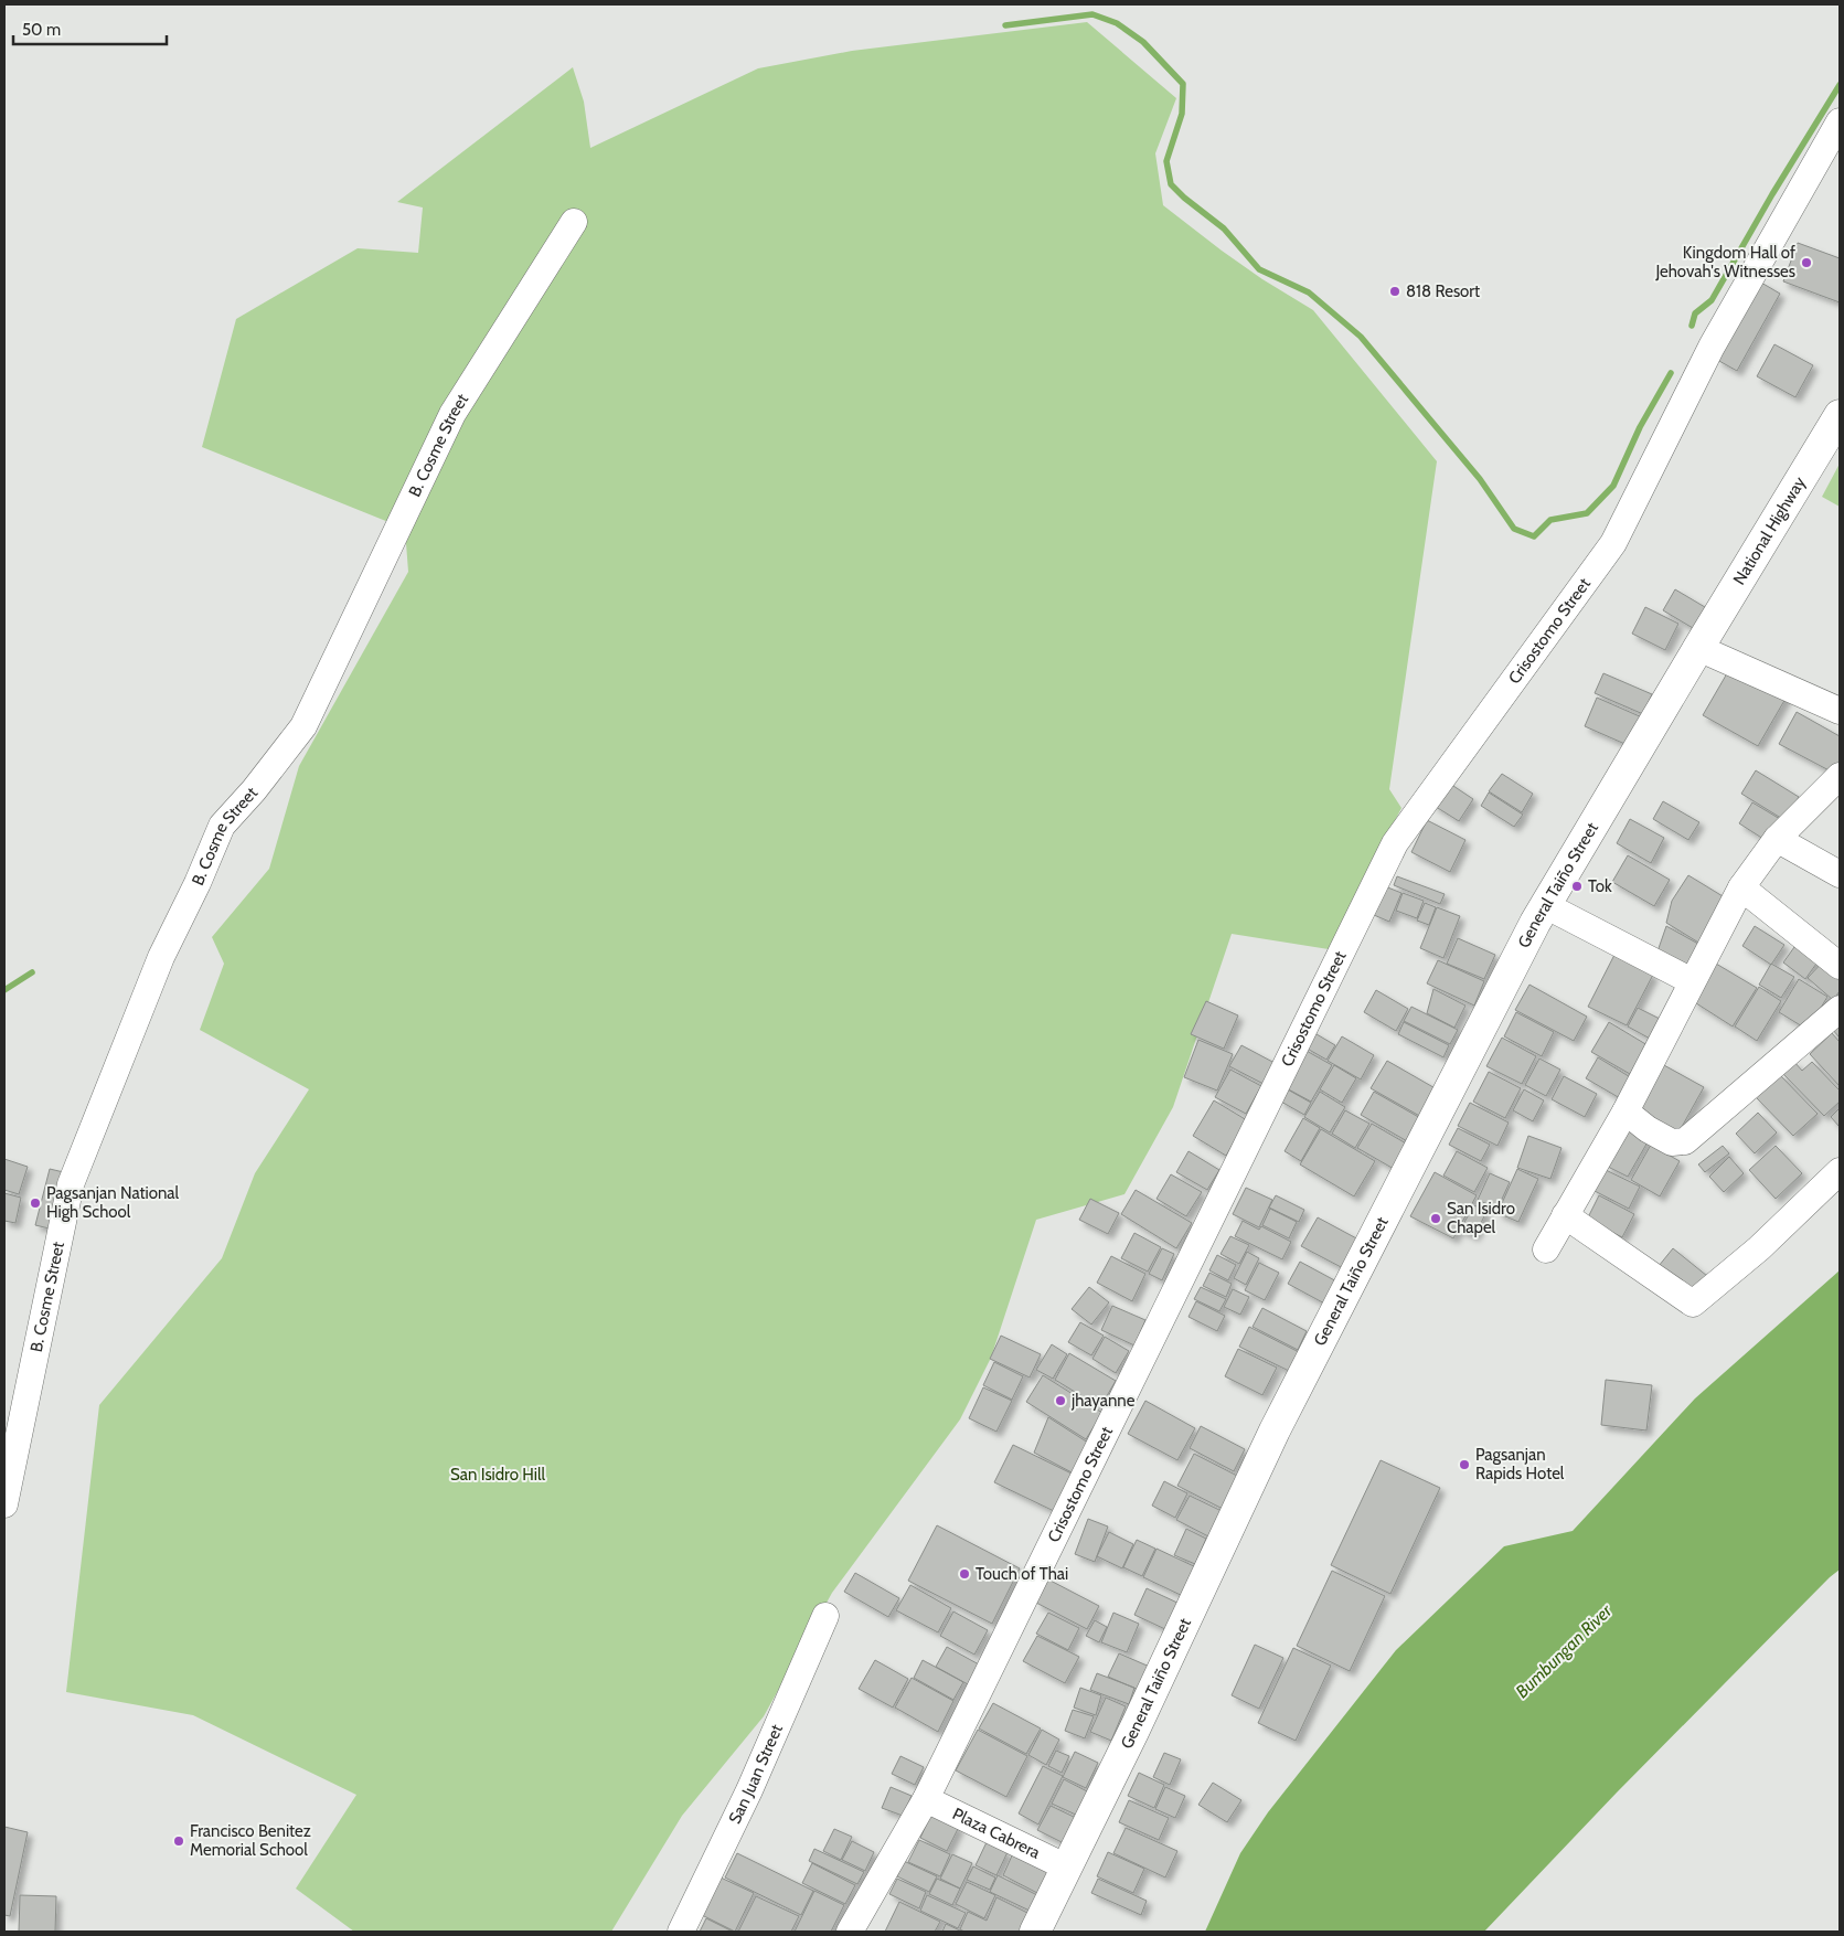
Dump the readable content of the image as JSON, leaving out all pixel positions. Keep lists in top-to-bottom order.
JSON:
{
  "streets": {
    "main road": ["National Highway", "General Taiño Street"],
    "street": [
      "B. Cosme Street",
      "Crisostomo Street",
      "San Juan Street",
      "Plaza Cabrera"
    ]
  },
  "crossings": [
    ["National Highway", "General Taiño Street"],
    ["Crisostomo Street", "Plaza Cabrera"],
    ["General Taiño Street", "Plaza Cabrera"]
  ],
  "water": ["Bumbungan River"],
  "parks": ["San Isidro Hill"],
  "places": [
    "Kingdom Hall of Jehovah's Witnesses",
    "818 Resort",
    "Tok",
    "Pagsanjan National High School",
    "San Isidro Chapel",
    "jhayanne",
    "Pagsanjan Rapids Hotel",
    "Touch of Thai",
    "Francisco Benitez Memorial School"
  ],
  "scale_bar": "50 m"
}
